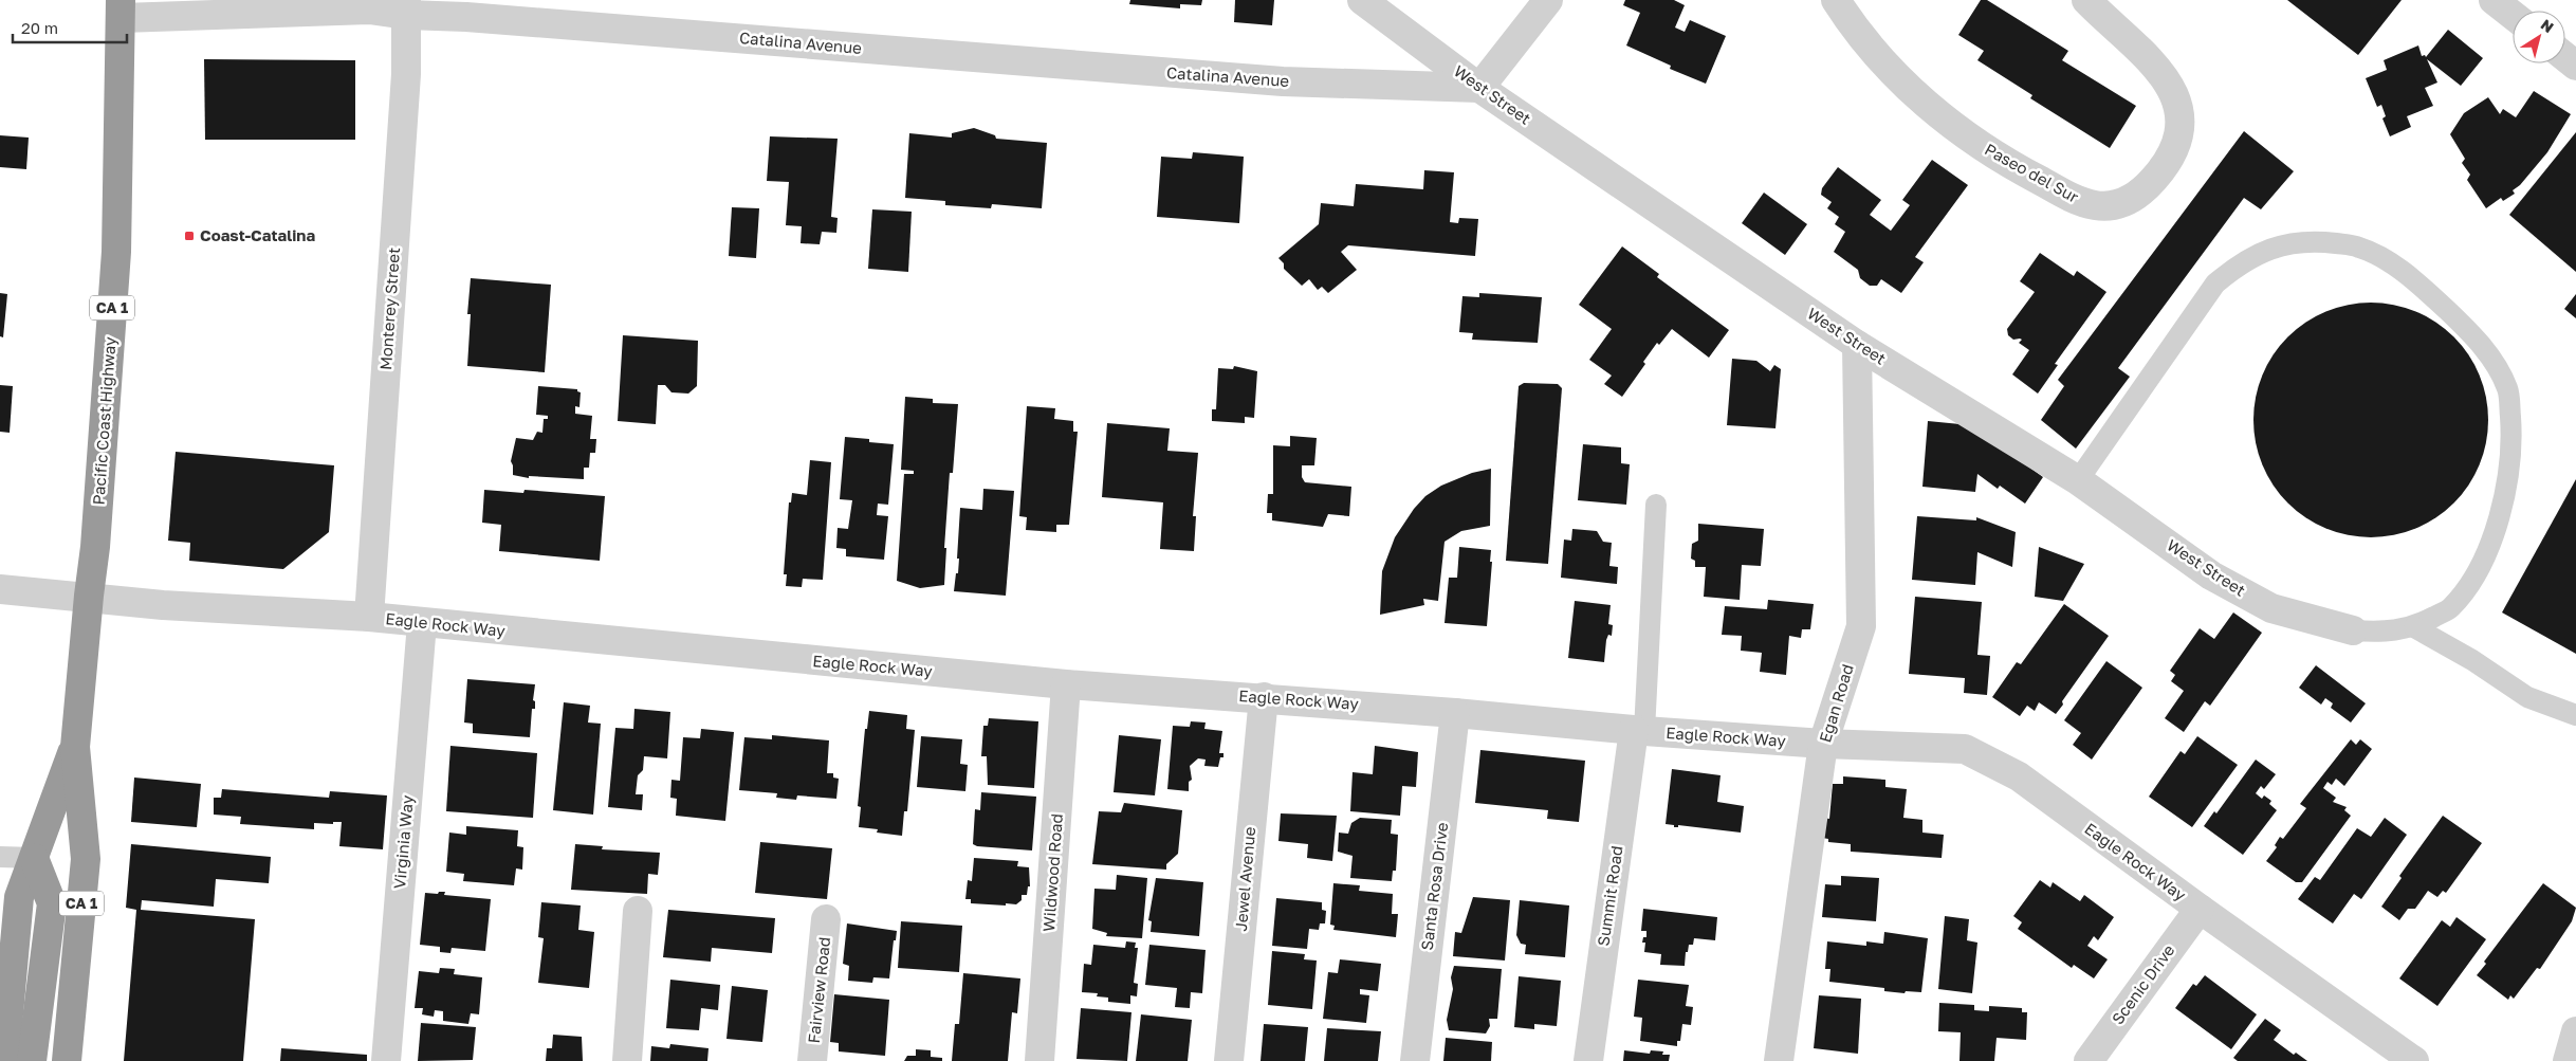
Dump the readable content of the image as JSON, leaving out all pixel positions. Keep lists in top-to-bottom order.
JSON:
{
  "streets": {
    "highway": ["CA 1", "Pacific Coast Highway"],
    "street": [
      "Catalina Avenue",
      "West Street",
      "Paseo del Sur",
      "Monterey Street",
      "Eagle Rock Way",
      "Egan Road",
      "Virginia Way",
      "Wildwood Road",
      "Jewel Avenue",
      "Santa Rosa Drive",
      "Summit Road",
      "Scenic Drive",
      "Fairview Road"
    ]
  },
  "crossings": [
    ["Catalina Avenue", "West Street"],
    ["Catalina Avenue", "Monterey Street"],
    ["Catalina Avenue", "Pacific Coast Highway"],
    ["West Street", "Egan Road"],
    ["Monterey Street", "Eagle Rock Way"],
    ["Pacific Coast Highway", "Eagle Rock Way"],
    ["Eagle Rock Way", "Egan Road"],
    ["Eagle Rock Way", "Virginia Way"],
    ["Eagle Rock Way", "Wildwood Road"],
    ["Eagle Rock Way", "Jewel Avenue"],
    ["Eagle Rock Way", "Santa Rosa Drive"],
    ["Eagle Rock Way", "Summit Road"],
    ["Eagle Rock Way", "Scenic Drive"]
  ],
  "places": {
    "transit": ["Coast-Catalina"]
  },
  "scale_bar": "20 m",
  "north": "top right"
}
